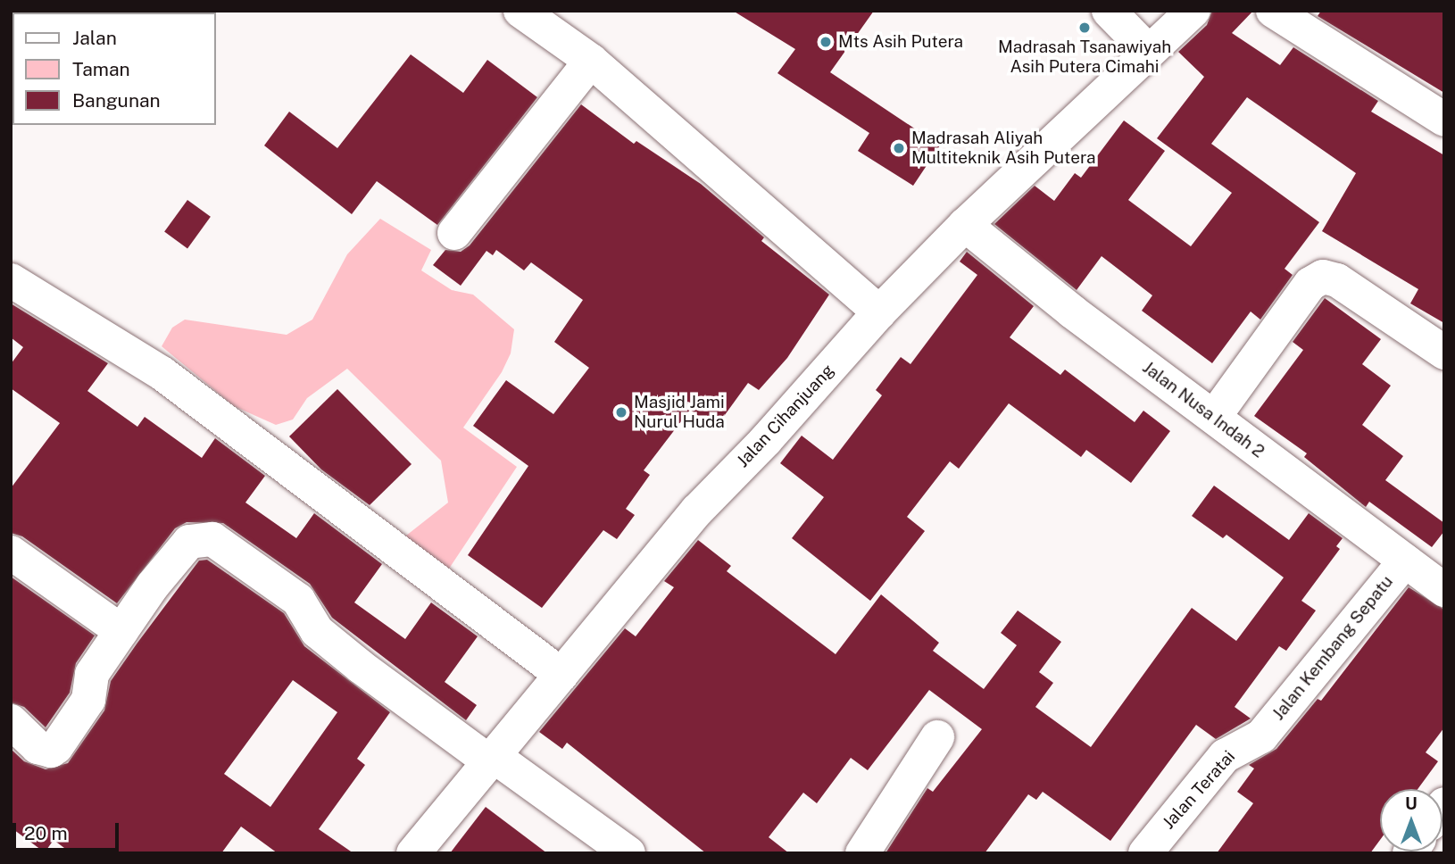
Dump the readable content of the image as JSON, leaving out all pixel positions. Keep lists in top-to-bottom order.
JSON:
{
  "streets": {
    "street": [
      "Jalan Nusa Indah 2",
      "Jalan Cihanjuang",
      "Jalan Kembang Sepatu",
      "Jalan Teratai"
    ]
  },
  "crossings": [
    ["Jalan Nusa Indah 2", "Jalan Cihanjuang"],
    ["Jalan Nusa Indah 2", "Jalan Kembang Sepatu"],
    ["Jalan Kembang Sepatu", "Jalan Teratai"]
  ],
  "places": [
    "Madrasah Tsanawiyah Asih Putera Cimahi",
    "Mts Asih Putera",
    "Madrasah Aliyah Multiteknik Asih Putera",
    "Masjid Jami Nurul Huda"
  ],
  "legend": ["Jalan", "Taman", "Bangunan"],
  "scale_bar": "20 m",
  "north": "top"
}
